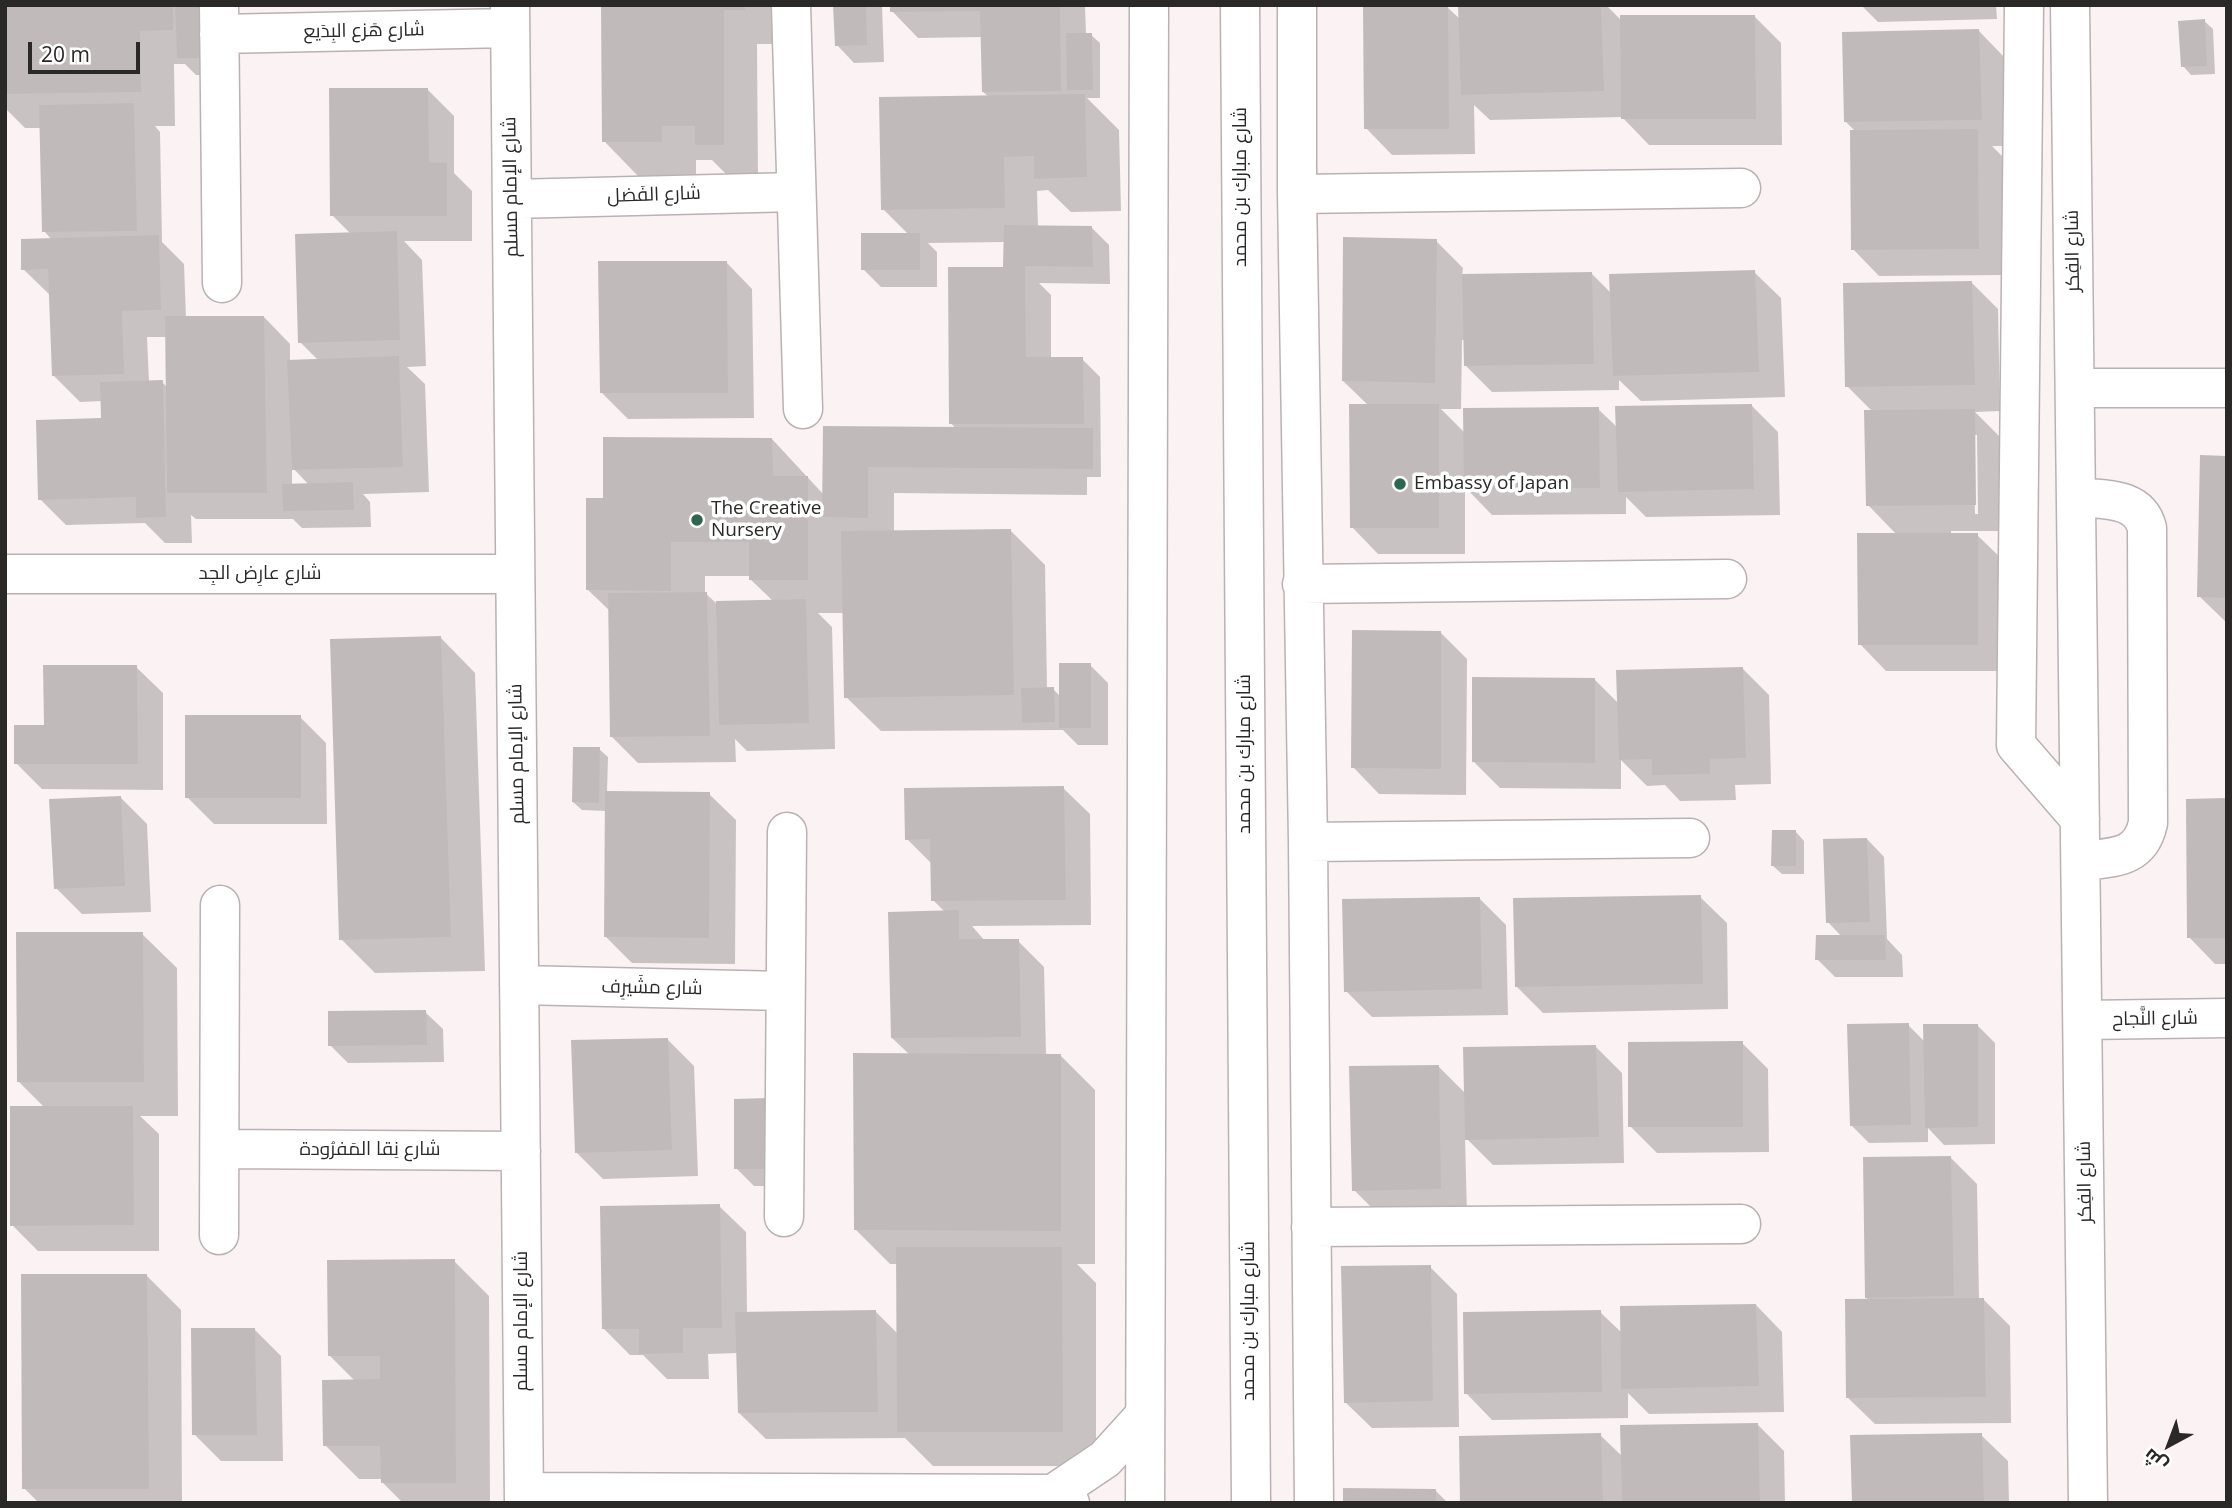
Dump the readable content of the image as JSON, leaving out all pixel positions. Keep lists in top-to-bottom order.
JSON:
{
  "streets": {
    "street": [
      "شارع هَزع البِدَيع",
      "شارع الإمام مسلم",
      "شارع مبارك بن محمد",
      "شارع الفَضل",
      "شارع الفِكر",
      "شارع عارِض الجِد",
      "شارع مشَيرِف",
      "شارع النَّجاح",
      "شارع نِقا المَفرُودة"
    ]
  },
  "crossings": [
    ["شارع هَزع البِدَيع", "شارع الإمام مسلم"],
    ["شارع الإمام مسلم", "شارع الفَضل"],
    ["شارع الإمام مسلم", "شارع عارِض الجِد"],
    ["شارع الإمام مسلم", "شارع مشَيرِف"],
    ["شارع الإمام مسلم", "شارع نِقا المَفرُودة"],
    ["شارع الفِكر", "شارع النَّجاح"]
  ],
  "places": ["Embassy of Japan", "The Creative Nursery"],
  "scale_bar": "20 m",
  "north": "bottom left"
}
